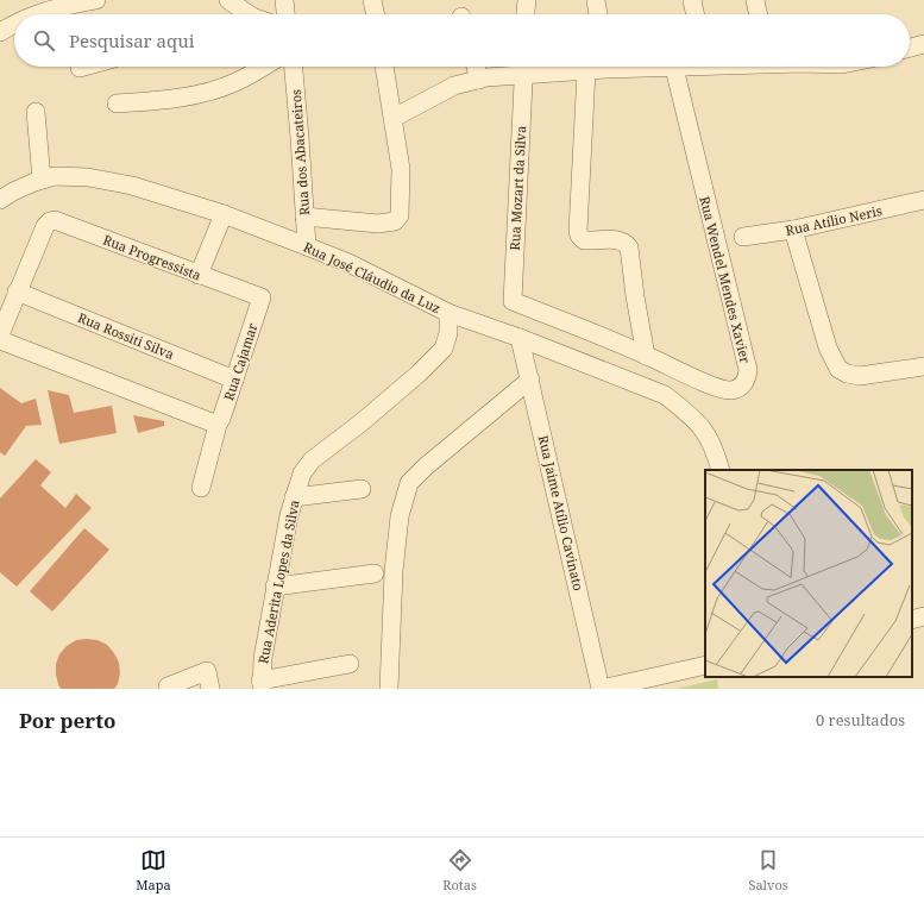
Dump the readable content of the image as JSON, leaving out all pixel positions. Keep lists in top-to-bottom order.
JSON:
{
  "streets": {
    "street": [
      "Rua dos Abacateiros",
      "Rua Mozart da Silva",
      "Rua Atílio Neris",
      "Rua Progressista",
      "Rua José Cláudio da Luz",
      "Rua Wendel Mendes Xavier",
      "Rua Rossiti Silva",
      "Rua Cajamar",
      "Rua Jaime Atílio Cavinato",
      "Rua Aderita Lopes da Silva"
    ]
  },
  "crossings": [
    ["Rua dos Abacateiros", "Rua José Cláudio da Luz"],
    ["Rua Mozart da Silva", "Rua Wendel Mendes Xavier"],
    ["Rua Progressista", "Rua Rossiti Silva"],
    ["Rua Progressista", "Rua Cajamar"],
    ["Rua José Cláudio da Luz", "Rua Jaime Atílio Cavinato"],
    ["Rua José Cláudio da Luz", "Rua Aderita Lopes da Silva"],
    ["Rua Rossiti Silva", "Rua Cajamar"]
  ],
  "page": {
    "search": "Pesquisar aqui",
    "heading": ["Por perto", "0 resultados"],
    "nav": ["Mapa", "Rotas", "Salvos"]
  }
}
